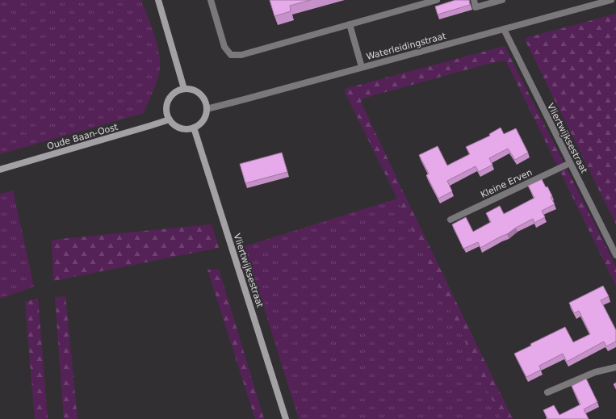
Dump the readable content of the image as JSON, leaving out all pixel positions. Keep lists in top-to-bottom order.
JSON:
{
  "streets": {
    "street": [
      "Waterleidingstraat",
      "Oude Baan-Oost",
      "Vliertwijksestraat",
      "Kleine Erven"
    ]
  },
  "crossings": [
    ["Waterleidingstraat", "Oude Baan-Oost"],
    ["Waterleidingstraat", "Vliertwijksestraat"],
    ["Oude Baan-Oost", "Vliertwijksestraat"],
    ["Vliertwijksestraat", "Kleine Erven"]
  ]
}
